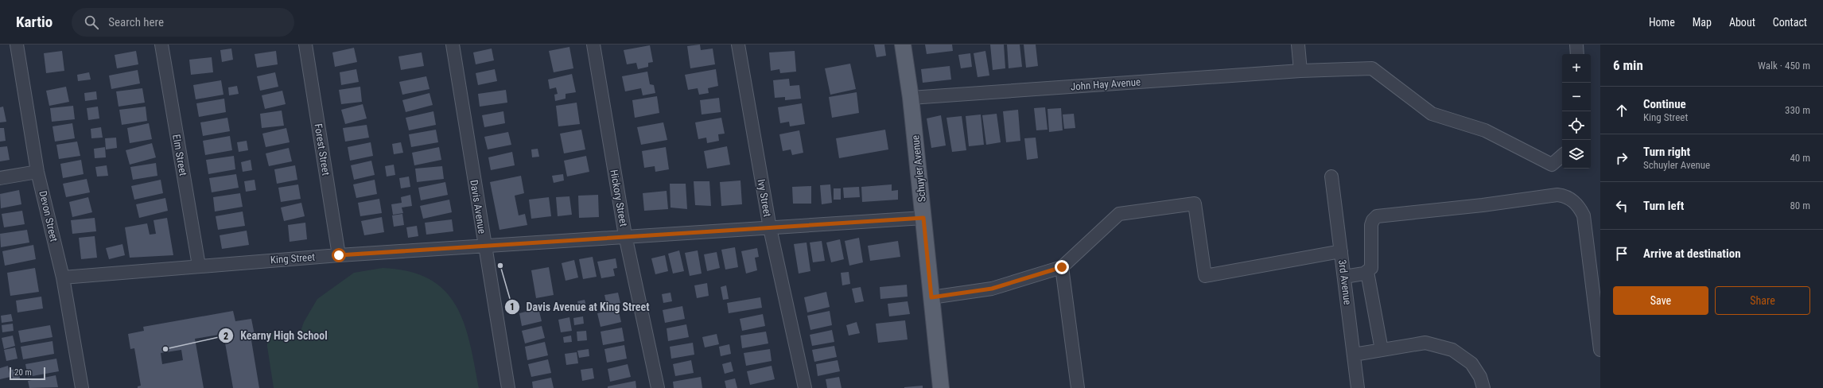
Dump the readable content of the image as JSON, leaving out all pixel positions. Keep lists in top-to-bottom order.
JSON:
{
  "streets": {
    "main road": ["Schuyler Avenue"],
    "street": [
      "John Hay Avenue",
      "Forest Street",
      "Elm Street",
      "Hickory Street",
      "Ivy Street",
      "Davis Avenue",
      "Devon Street",
      "King Street",
      "3rd Avenue"
    ]
  },
  "crossings": [
    ["John Hay Avenue", "Schuyler Avenue"],
    ["Forest Street", "King Street"],
    ["Elm Street", "King Street"],
    ["Schuyler Avenue", "King Street"],
    ["Hickory Street", "King Street"],
    ["Ivy Street", "King Street"],
    ["Davis Avenue", "King Street"],
    ["Devon Street", "King Street"]
  ],
  "places": ["Davis Avenue at King Street", "Kearny High School"],
  "scale_bar": "20 m",
  "page": {
    "header": "Kartio",
    "search": "Search here",
    "nav": [
      "Home",
      "Map",
      "About",
      "Contact"
    ],
    "heading": ["6 min", "Walk · 450 m"],
    "map_buttons": ["+", "−"],
    "list": [
      ["Continue", "King Street", "330 m"],
      ["Turn right", "Schuyler Avenue", "40 m"],
      ["Turn left", "80 m"],
      "Arrive at destination"
    ],
    "buttons": ["Save", "Share"],
    "scale": "20 m"
  }
}
